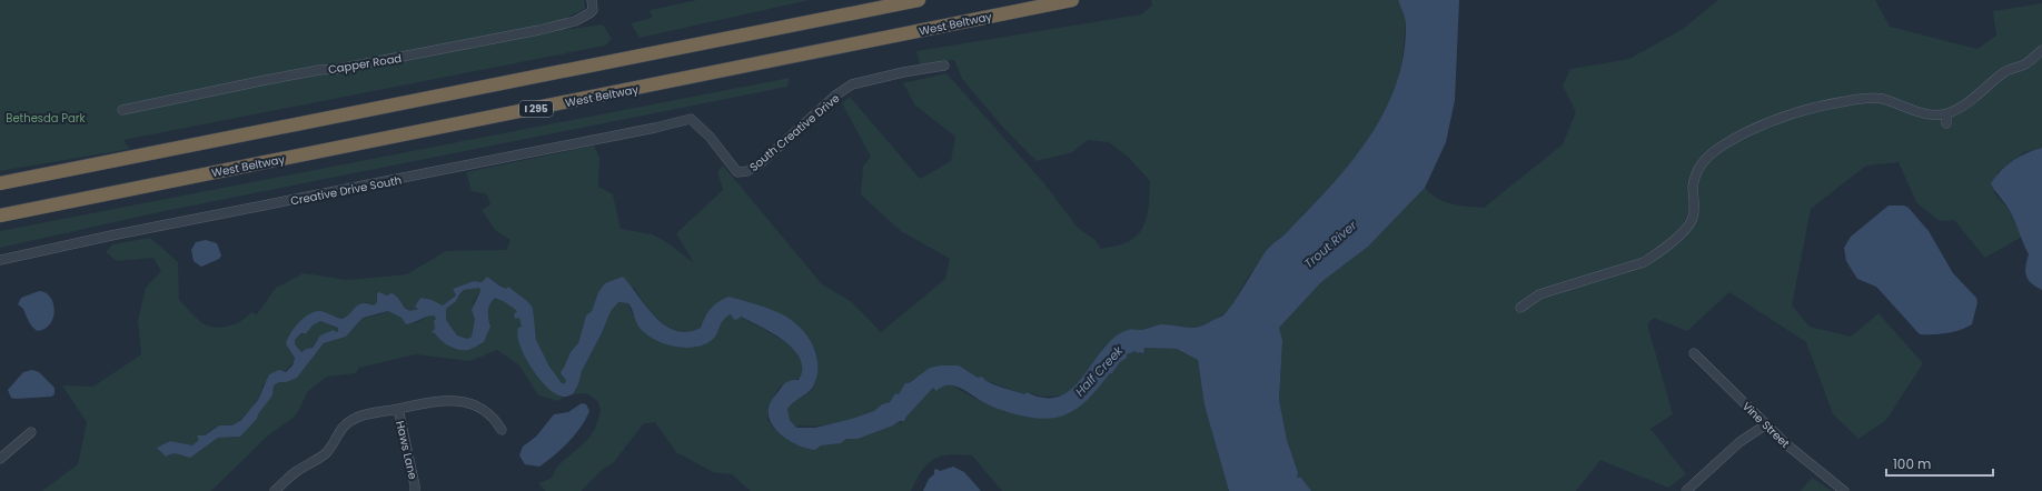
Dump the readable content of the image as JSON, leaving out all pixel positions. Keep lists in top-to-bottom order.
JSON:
{
  "streets": {
    "highway": ["West Beltway", "I 295"],
    "street": [
      "Capper Road",
      "South Creative Drive",
      "Creative Drive South",
      "Vine Street",
      "Haws Lane"
    ]
  },
  "crossings": [
    ["South Creative Drive", "Creative Drive South"]
  ],
  "water": ["Trout River", "Half Creek"],
  "parks": ["Bethesda Park"],
  "scale_bar": "100 m"
}
